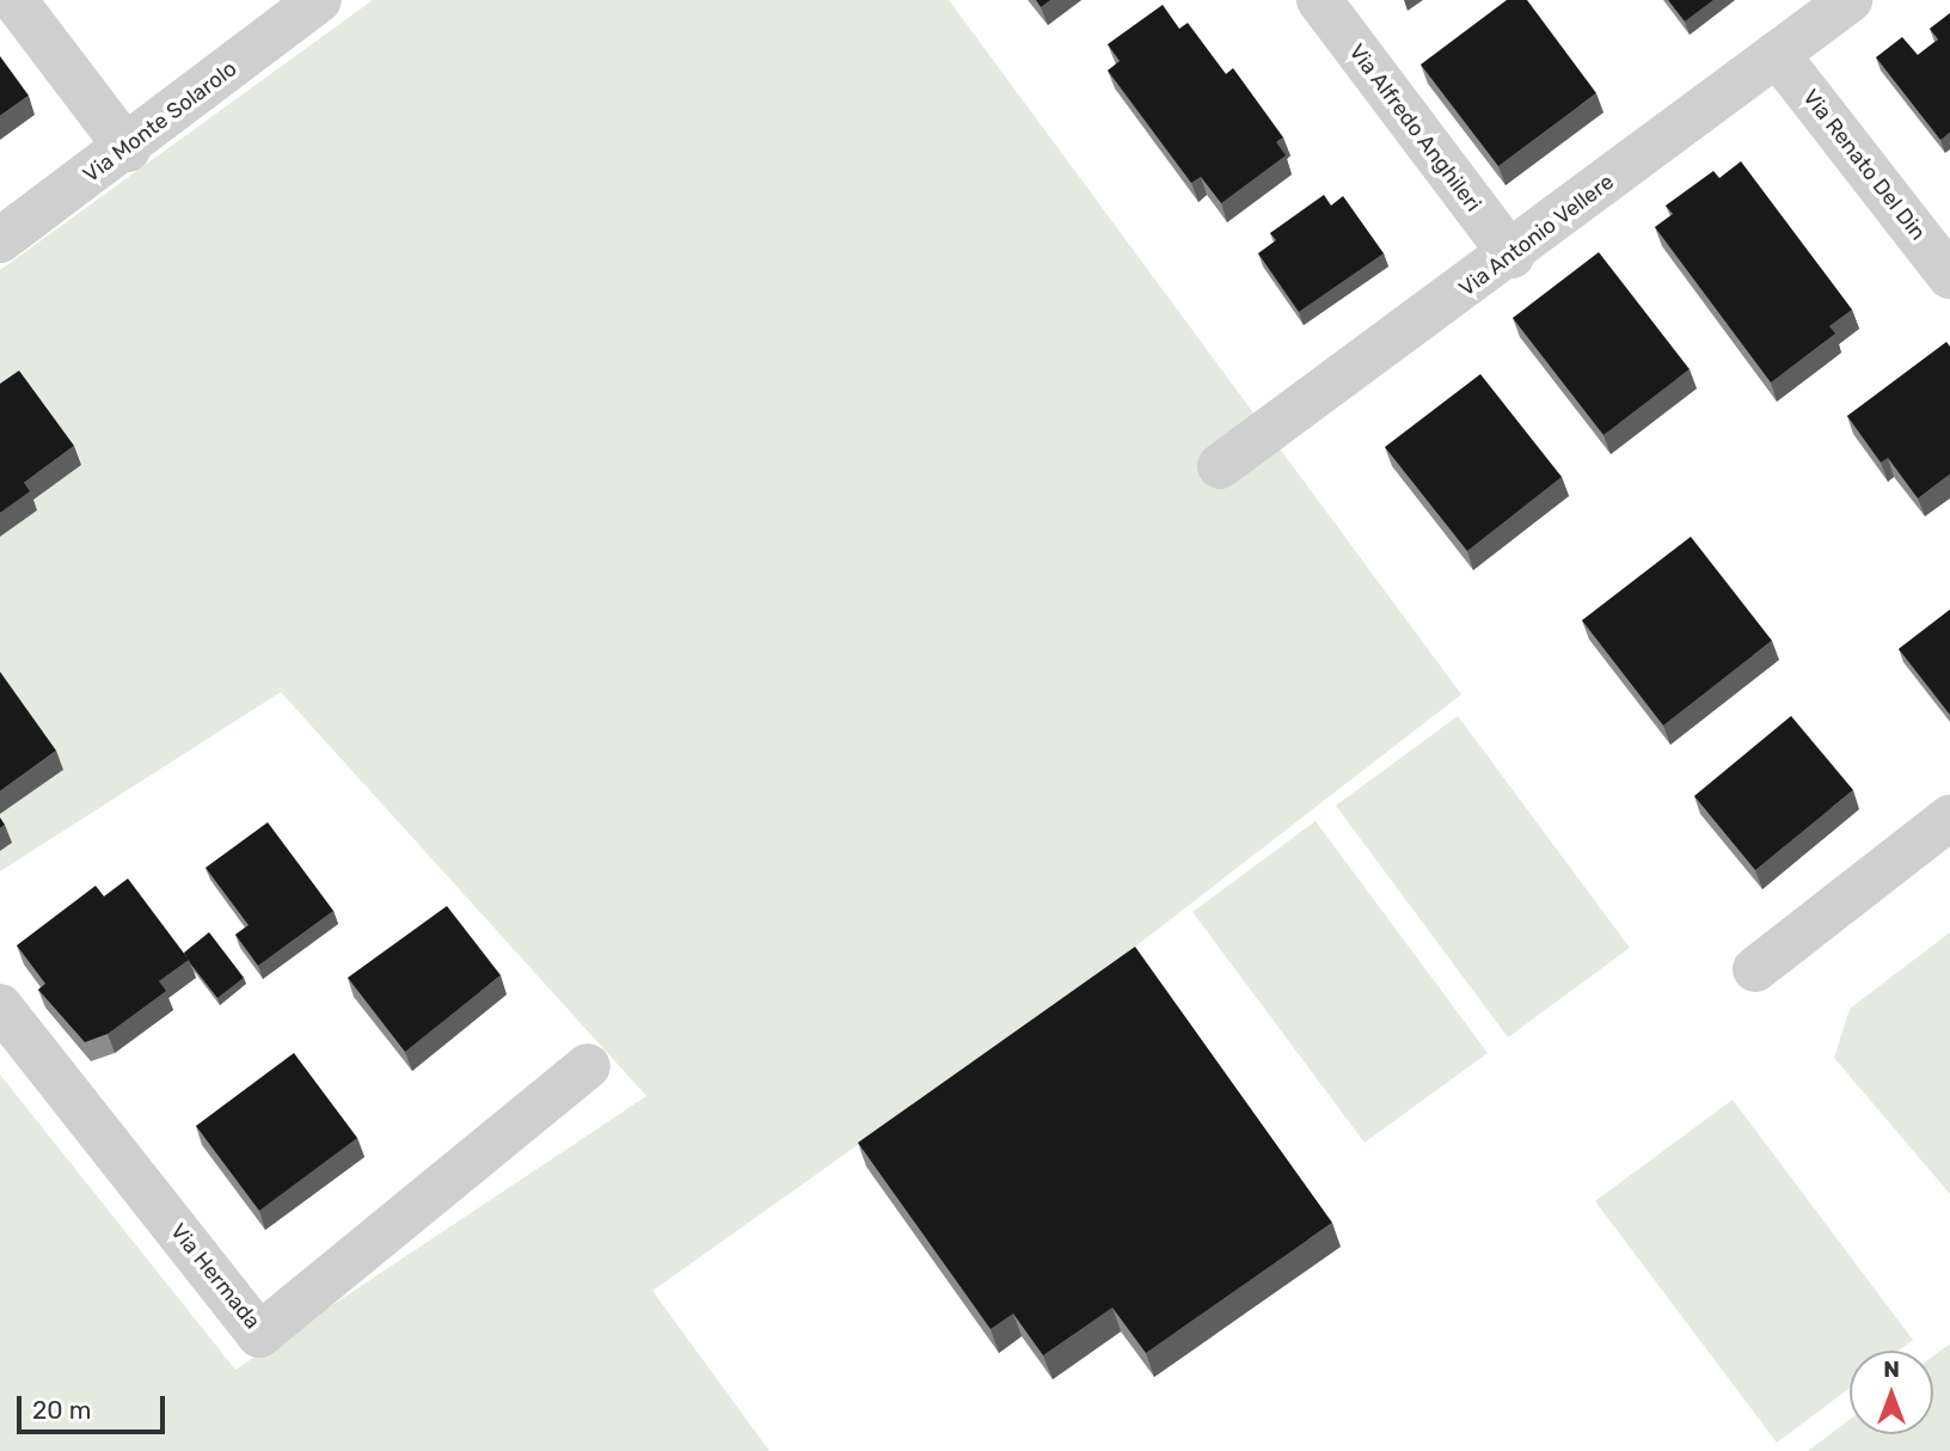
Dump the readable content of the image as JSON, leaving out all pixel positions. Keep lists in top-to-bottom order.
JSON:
{
  "streets": {
    "street": [
      "Via Monte Solarolo",
      "Via Alfredo Anghileri",
      "Via Renato Del Din",
      "Via Antonio Vellere",
      "Via Hermada"
    ]
  },
  "crossings": [
    ["Via Alfredo Anghileri", "Via Antonio Vellere"],
    ["Via Renato Del Din", "Via Antonio Vellere"]
  ],
  "scale_bar": "20 m",
  "north": "top"
}
